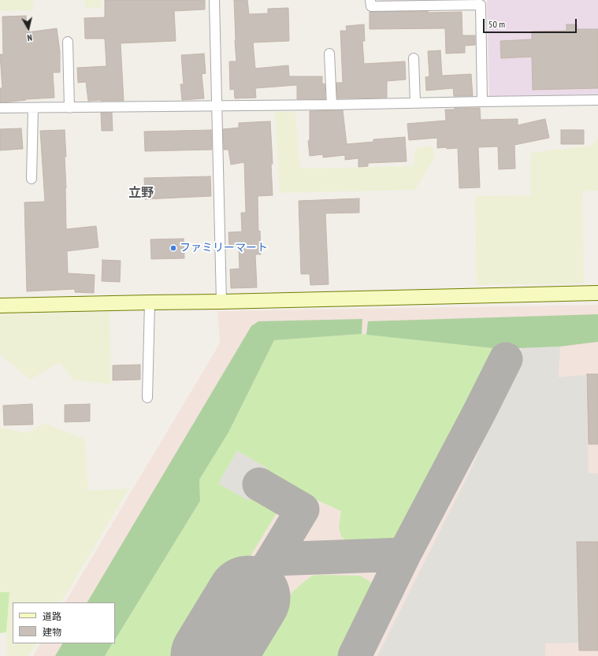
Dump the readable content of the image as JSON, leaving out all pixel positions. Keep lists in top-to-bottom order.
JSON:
{
  "districts": ["立野"],
  "places": ["ファミリーマート"],
  "legend": ["道路", "建物"],
  "scale_bar": "50 m",
  "north": "bottom"
}
